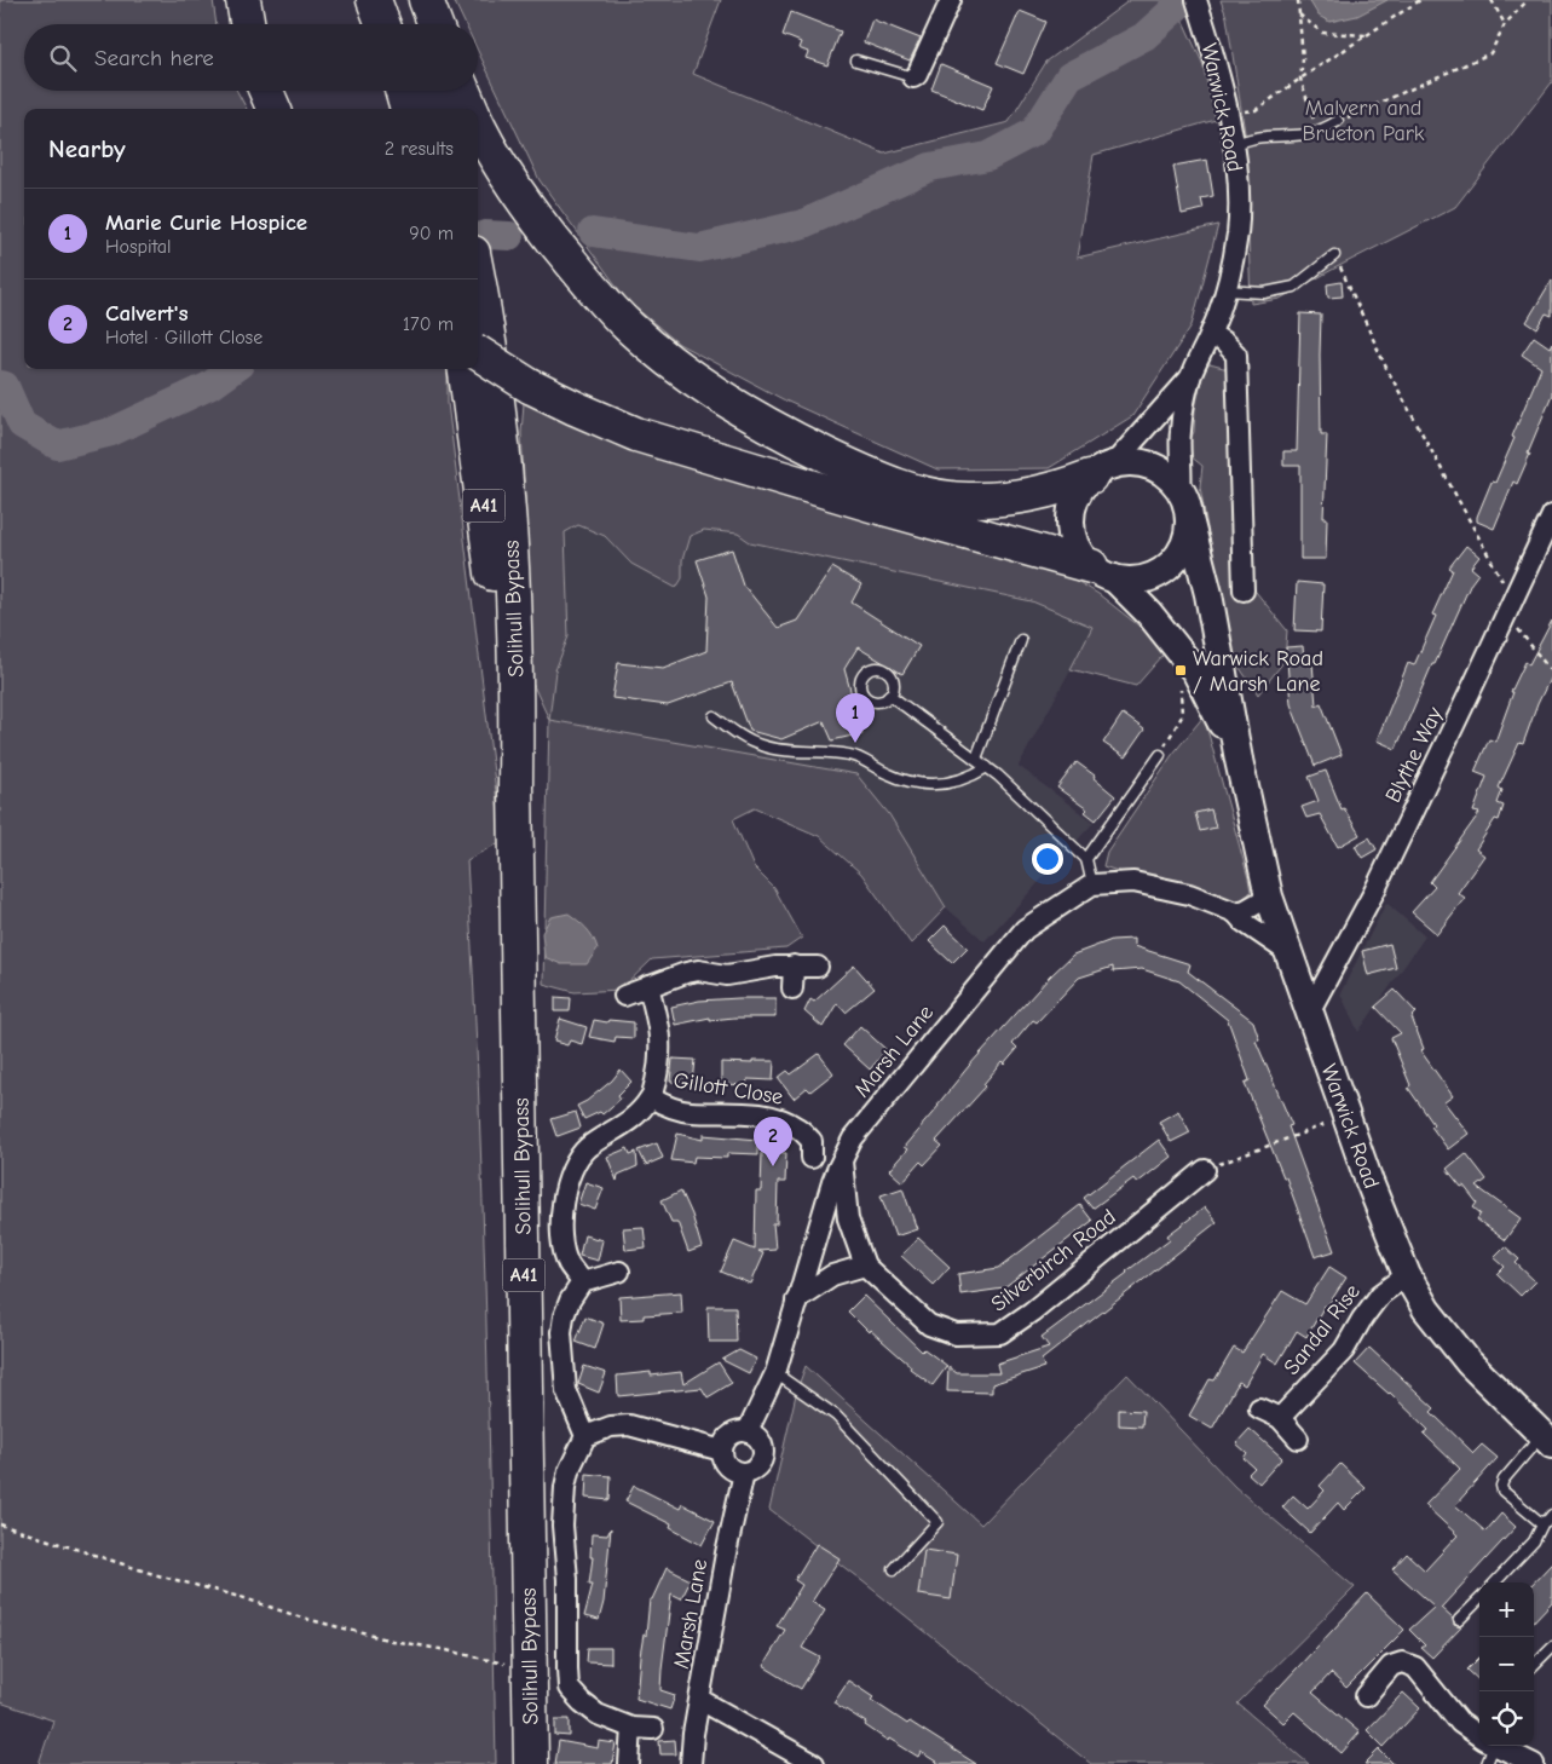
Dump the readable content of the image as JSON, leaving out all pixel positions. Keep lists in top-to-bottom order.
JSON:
{
  "streets": {
    "highway": ["A41", "Solihull Bypass"],
    "main road": ["Warwick Road"],
    "street": [
      "Blythe Way",
      "Marsh Lane",
      "Gillott Close",
      "Silverbirch Road",
      "Sandal Rise"
    ]
  },
  "crossings": [
    ["Warwick Road", "Blythe Way"],
    ["Warwick Road", "Marsh Lane"],
    ["Warwick Road", "Sandal Rise"],
    ["Marsh Lane", "Silverbirch Road"]
  ],
  "parks": ["Malvern and Brueton Park"],
  "places": {
    "transit": ["Warwick Road / Marsh Lane"]
  },
  "page": {
    "search": "Search here",
    "heading": ["Nearby", "2 results"],
    "list": [
      {
        "mark": "1",
        "name": "Marie Curie Hospice",
        "note": "Hospital",
        "value": "90 m"
      },
      {
        "mark": "2",
        "name": "Calvert's",
        "note": "Hotel · Gillott Close",
        "value": "170 m"
      }
    ],
    "pins": ["1", "2"],
    "map_buttons": ["+", "−"]
  }
}
